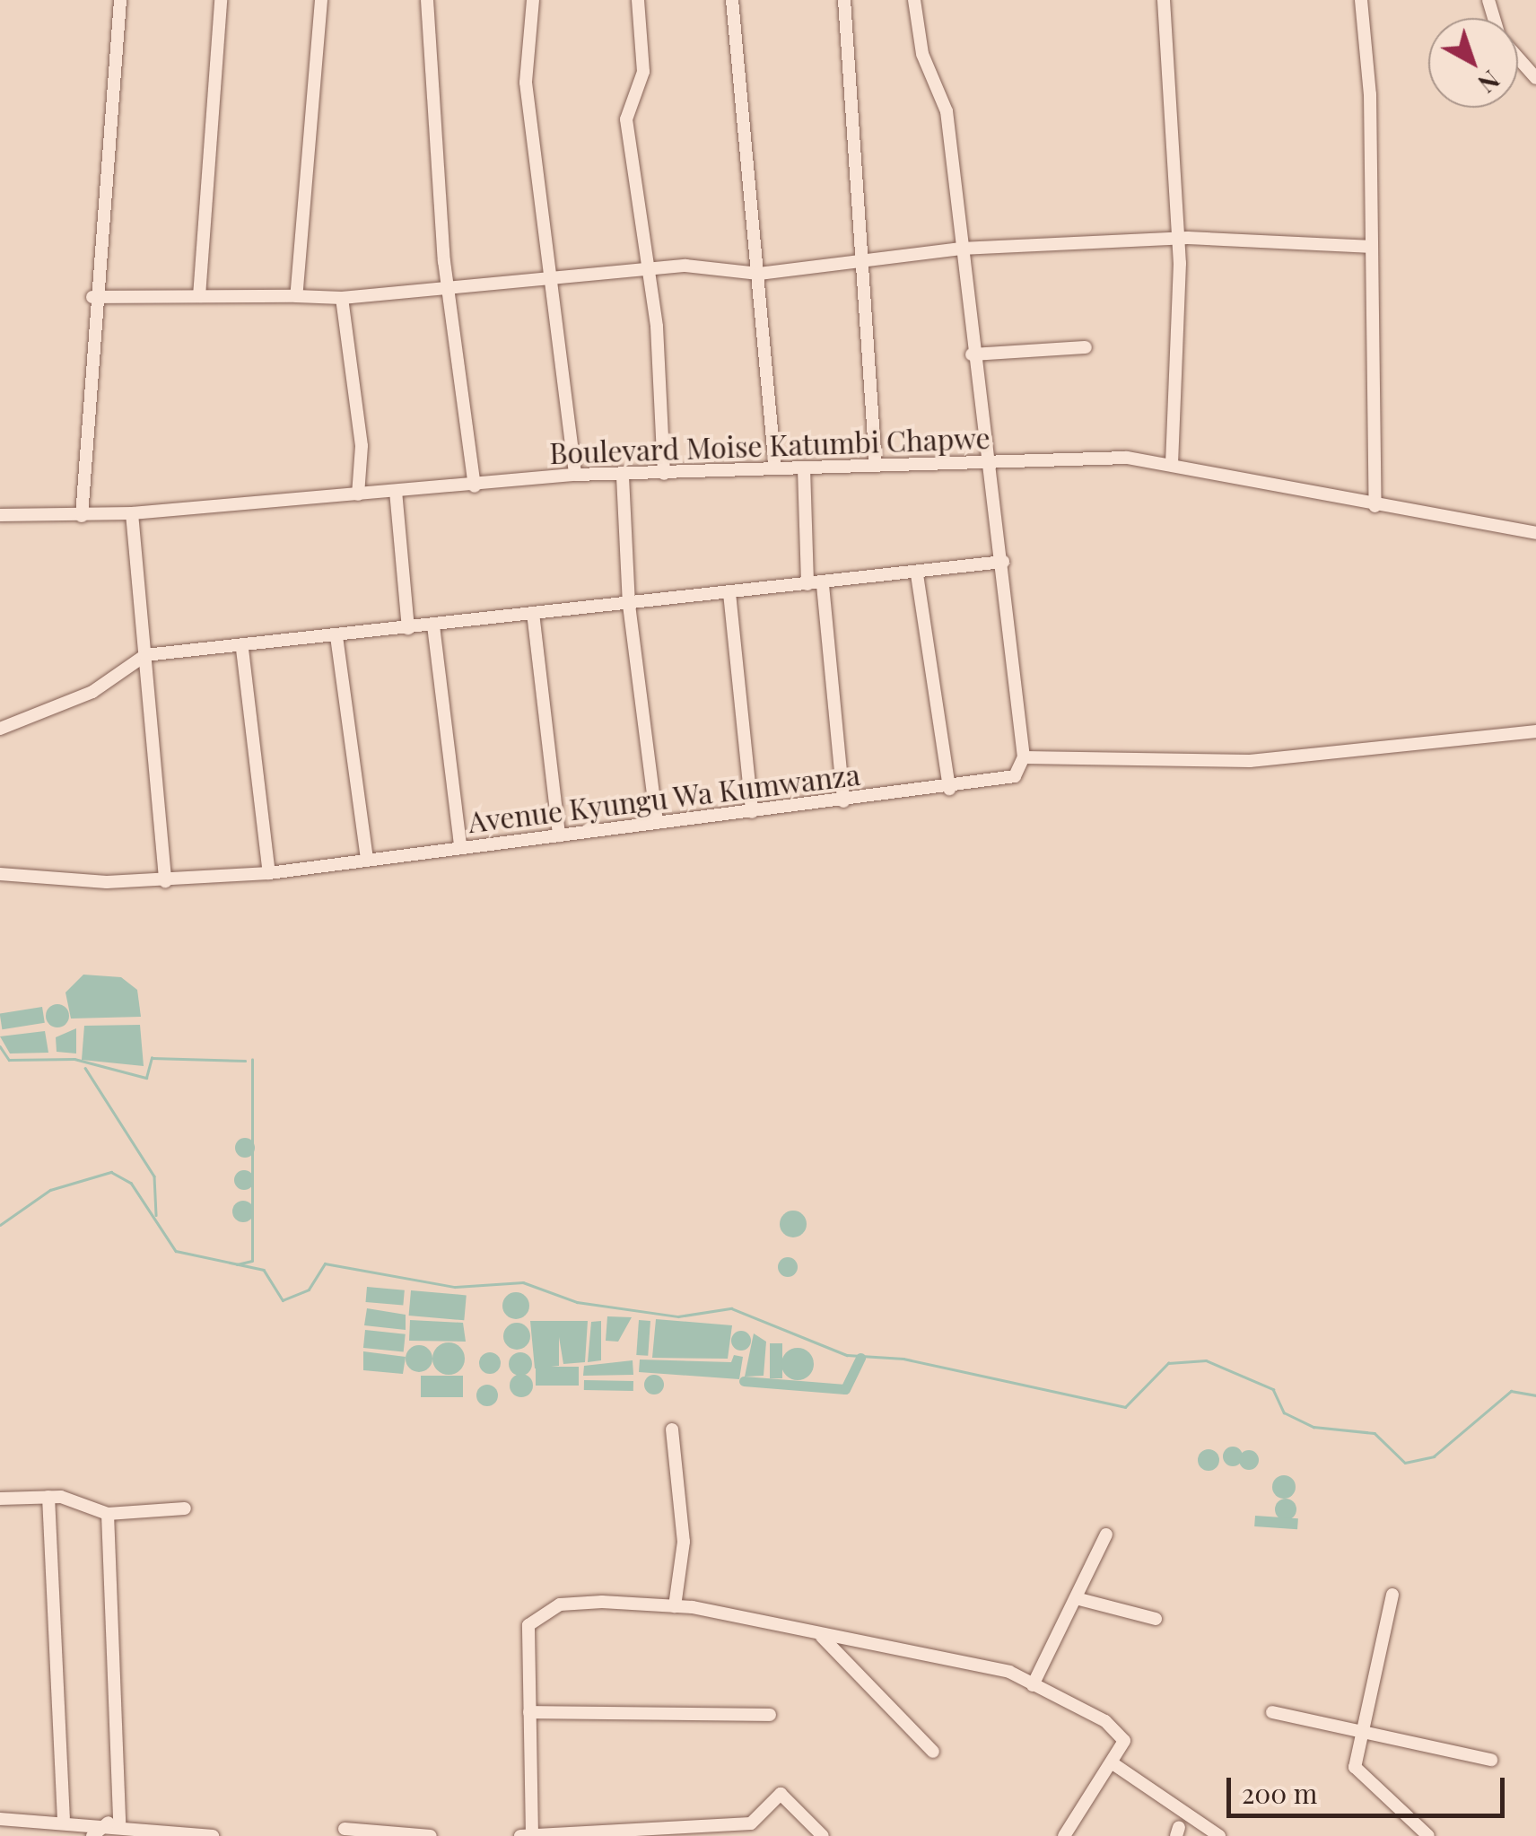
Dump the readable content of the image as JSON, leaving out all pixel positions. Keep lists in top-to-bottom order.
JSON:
{
  "streets": {
    "street": ["Boulevard Moise Katumbi Chapwe", "Avenue Kyungu Wa Kumwanza"]
  },
  "scale_bar": "200 m",
  "north": "bottom right"
}
